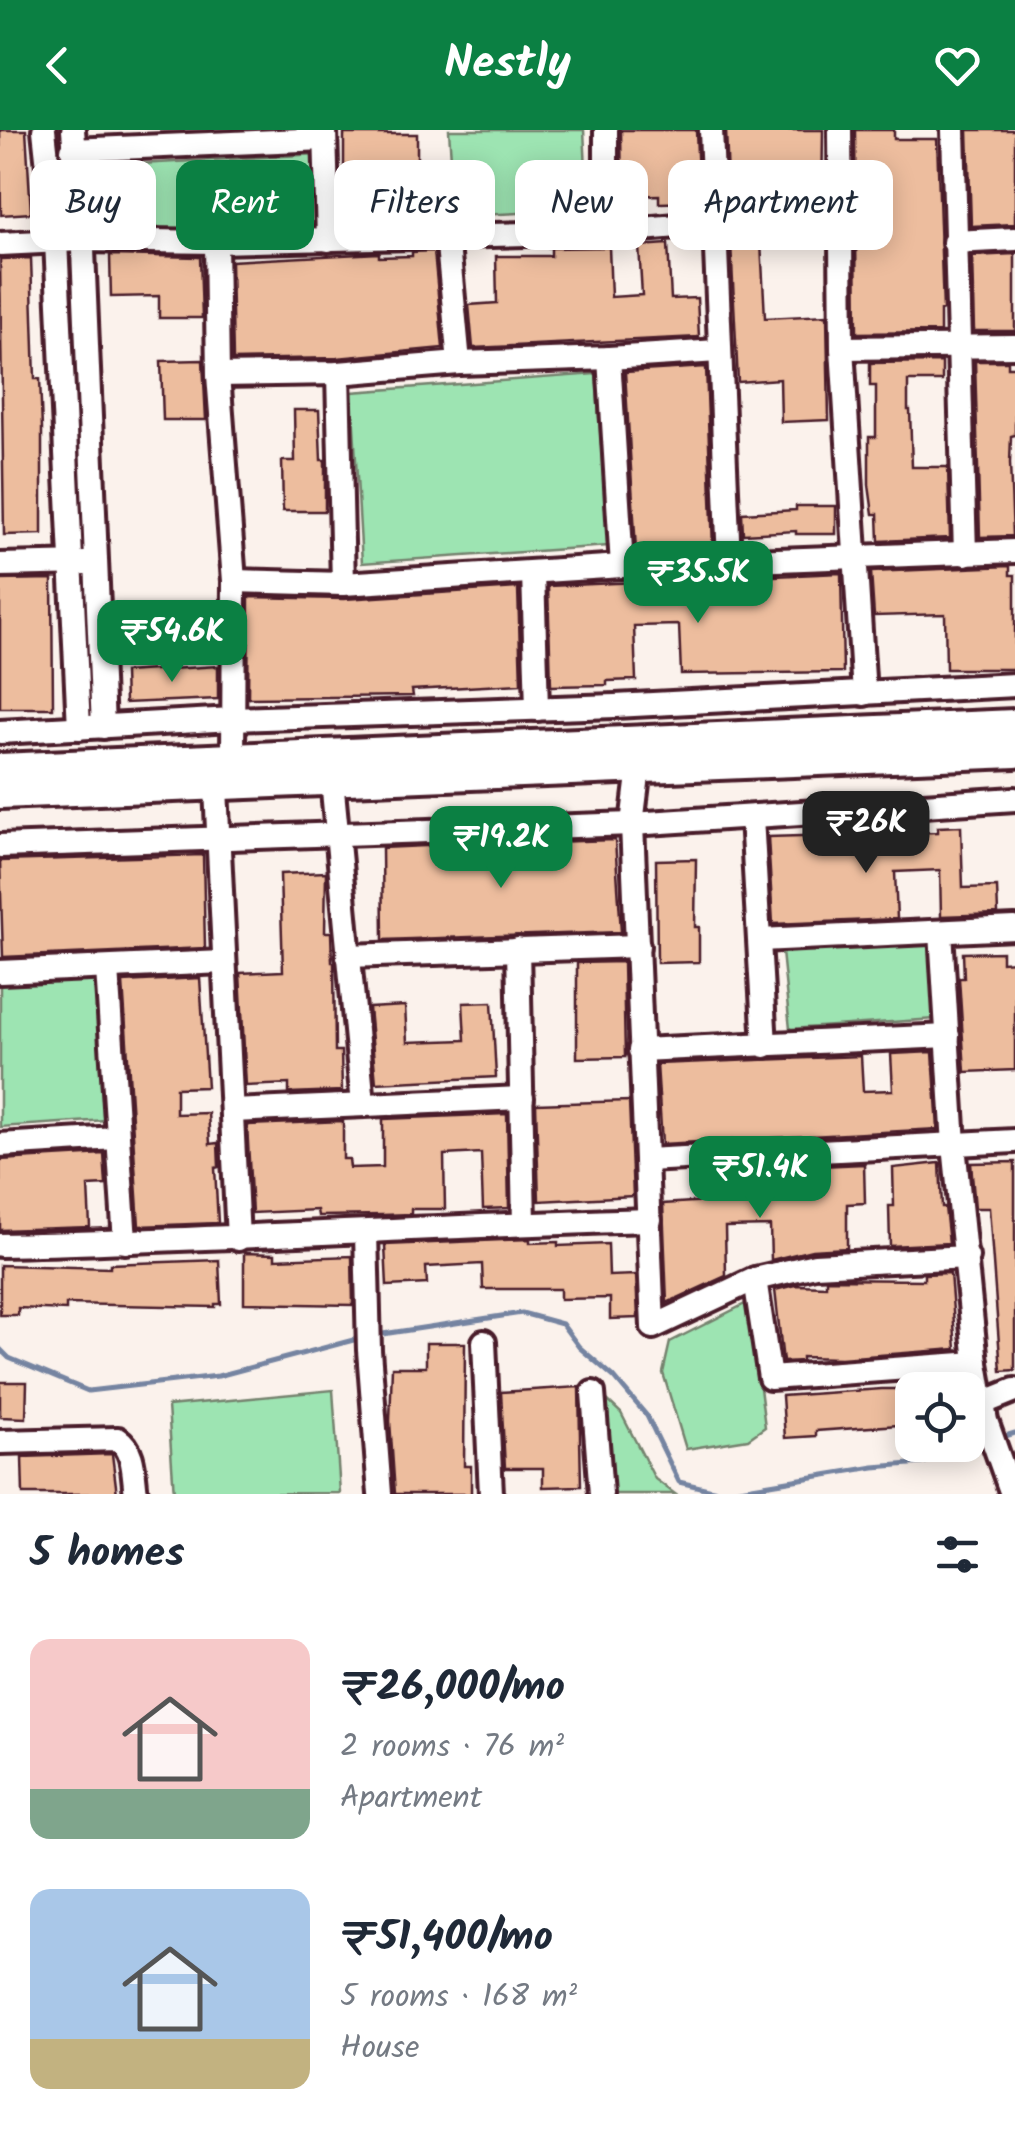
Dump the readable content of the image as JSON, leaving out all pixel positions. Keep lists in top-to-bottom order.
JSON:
{
  "page": {
    "header": "Nestly",
    "chip": [
      "Buy",
      "Rent",
      "Filters",
      "New",
      "Apartment"
    ],
    "price": [
      "₹35.5K",
      "₹54.6K",
      "₹26K",
      "₹19.2K",
      "₹51.4K"
    ],
    "heading": "5 homes",
    "list": [
      {
        "name": "₹26,000/mo",
        "note": "2 rooms · 76 m² · Apartment"
      },
      {
        "name": "₹51,400/mo",
        "note": "5 rooms · 168 m² · House"
      }
    ]
  }
}
